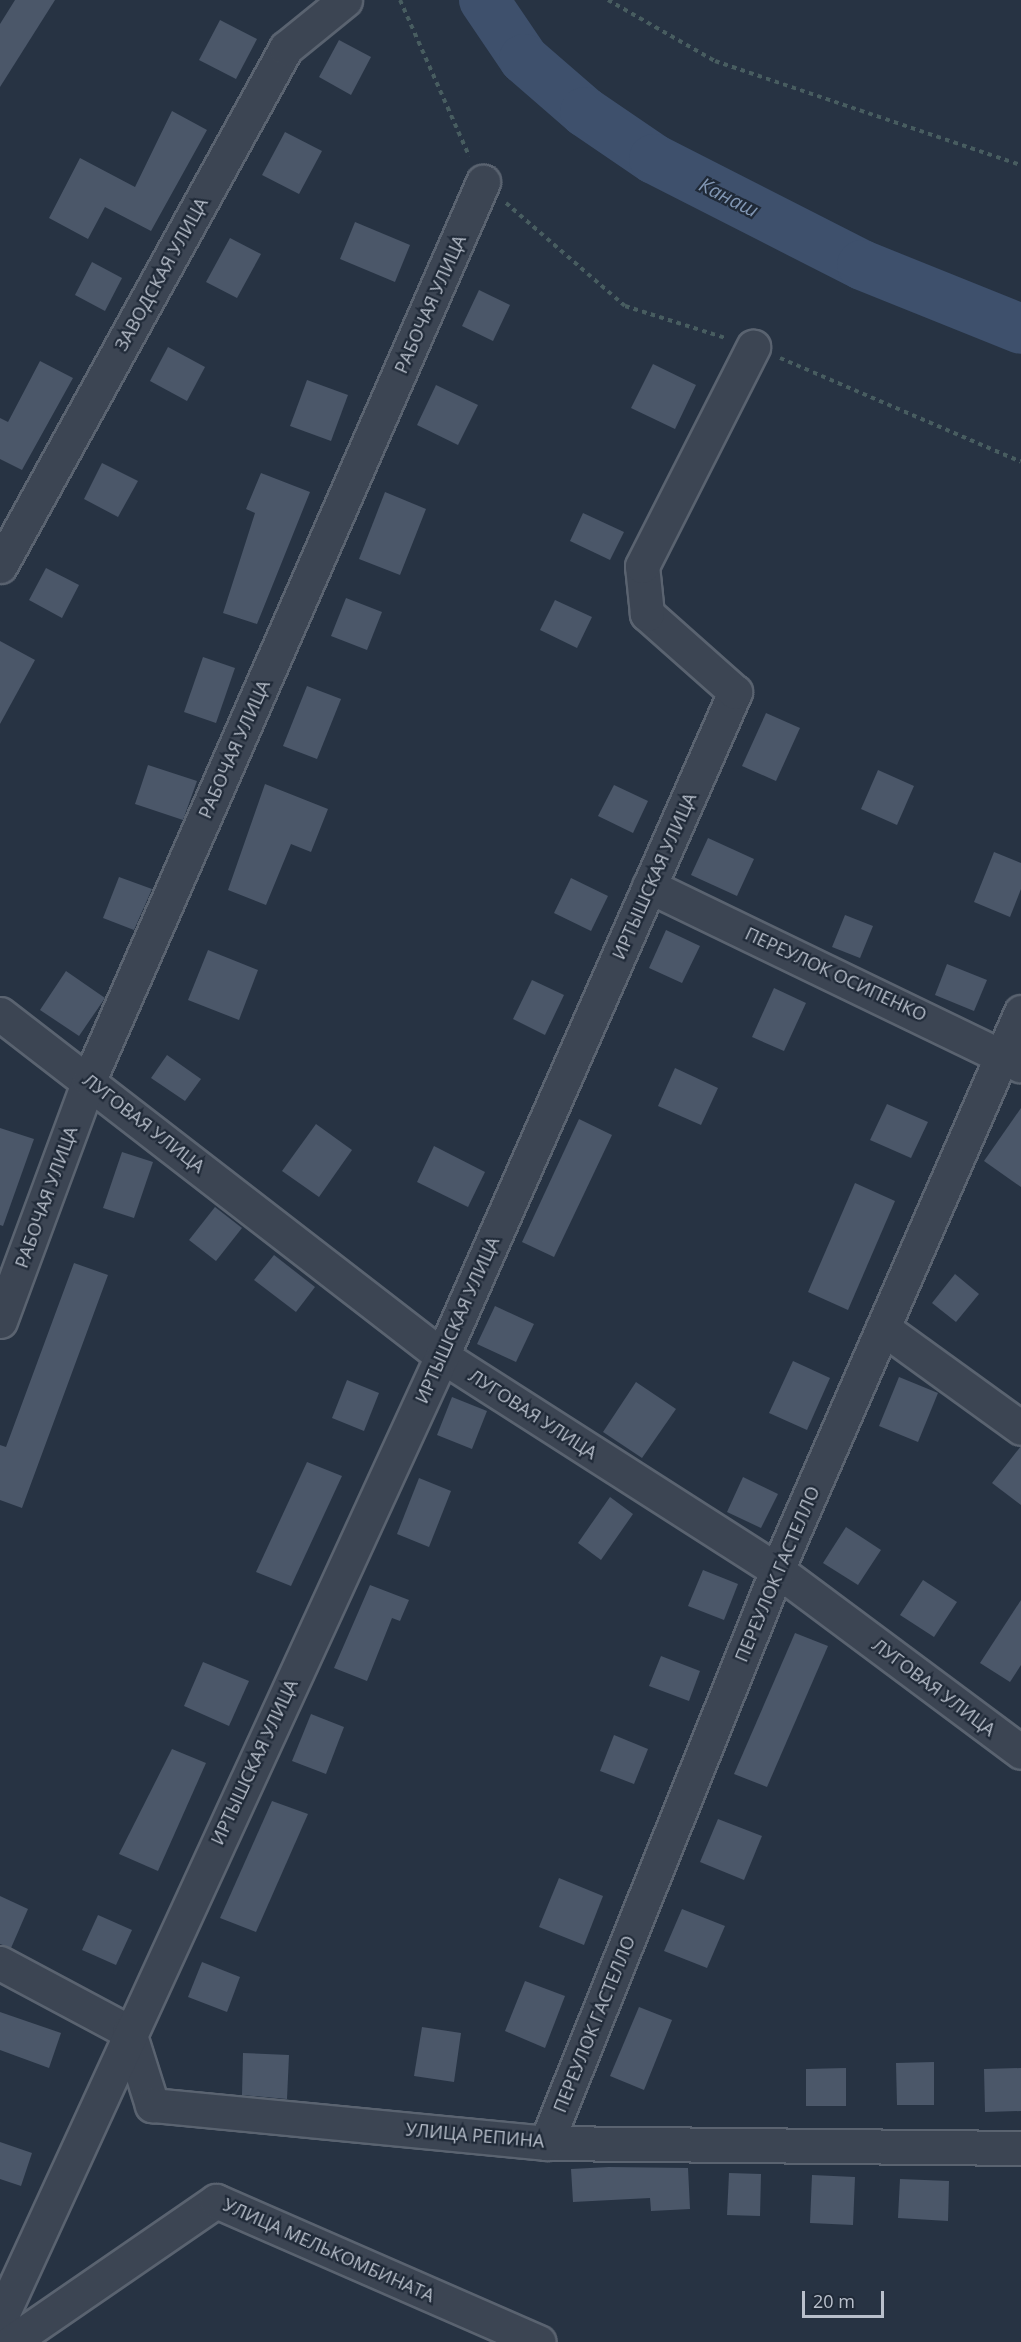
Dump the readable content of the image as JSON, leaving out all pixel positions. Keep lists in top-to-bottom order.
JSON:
{
  "streets": {
    "street": [
      "ЗАВОДСКАЯ УЛИЦА",
      "РАБОЧАЯ УЛИЦА",
      "ИРТЫШСКАЯ УЛИЦА",
      "ПЕРЕУЛОК ОСИПЕНКО",
      "ЛУГОВАЯ УЛИЦА",
      "ПЕРЕУЛОК ГАСТЕЛЛО",
      "УЛИЦА РЕПИНА",
      "УЛИЦА МЕЛЬКОМБИНАТА"
    ]
  },
  "crossings": [
    ["РАБОЧАЯ УЛИЦА", "ЛУГОВАЯ УЛИЦА"],
    ["ИРТЫШСКАЯ УЛИЦА", "ПЕРЕУЛОК ОСИПЕНКО"],
    ["ИРТЫШСКАЯ УЛИЦА", "ЛУГОВАЯ УЛИЦА"],
    ["ИРТЫШСКАЯ УЛИЦА", "УЛИЦА РЕПИНА"],
    ["ПЕРЕУЛОК ОСИПЕНКО", "ПЕРЕУЛОК ГАСТЕЛЛО"],
    ["ЛУГОВАЯ УЛИЦА", "ПЕРЕУЛОК ГАСТЕЛЛО"],
    ["ПЕРЕУЛОК ГАСТЕЛЛО", "УЛИЦА РЕПИНА"]
  ],
  "water": ["Канаш"],
  "scale_bar": "20 m"
}
